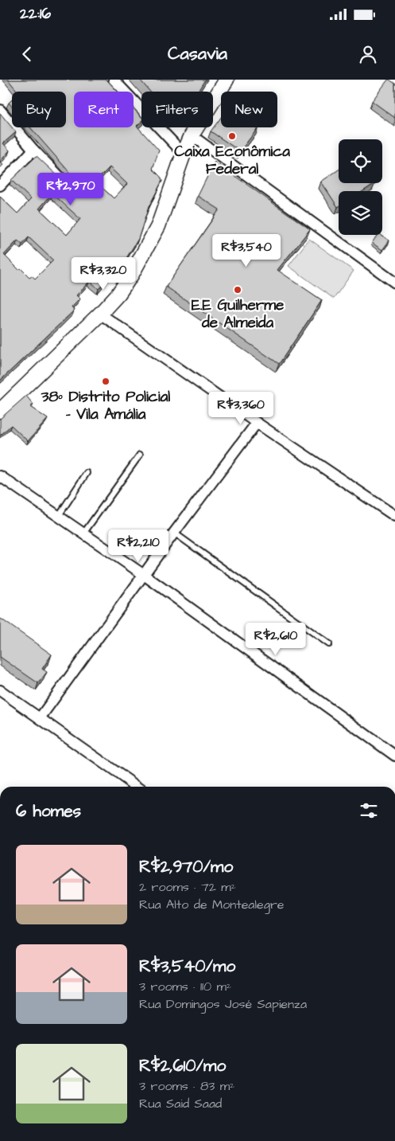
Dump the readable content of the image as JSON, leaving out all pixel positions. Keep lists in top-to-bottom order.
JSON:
{
  "places": ["Caixa Econômica Federal", "E.E Guilherme de Almeida", "38º Distrito Policial - Vila Amália"],
  "page": {
    "status": "22:16",
    "header": "Casavia",
    "chip": [
      "Buy",
      "Rent",
      "Filters",
      "New"
    ],
    "price": [
      "R$2,970",
      "R$3,540",
      "R$3,320",
      "R$3,360",
      "R$2,210",
      "R$2,610"
    ],
    "heading": "6 homes",
    "list": [
      {
        "name": "R$2,970/mo",
        "note": "2 rooms · 72 m² · Rua Alto de Montealegre"
      },
      {
        "name": "R$3,540/mo",
        "note": "3 rooms · 110 m² · Rua Domingos José Sapienza"
      },
      {
        "name": "R$2,610/mo",
        "note": "3 rooms · 83 m² · Rua Said Saad"
      }
    ]
  }
}
